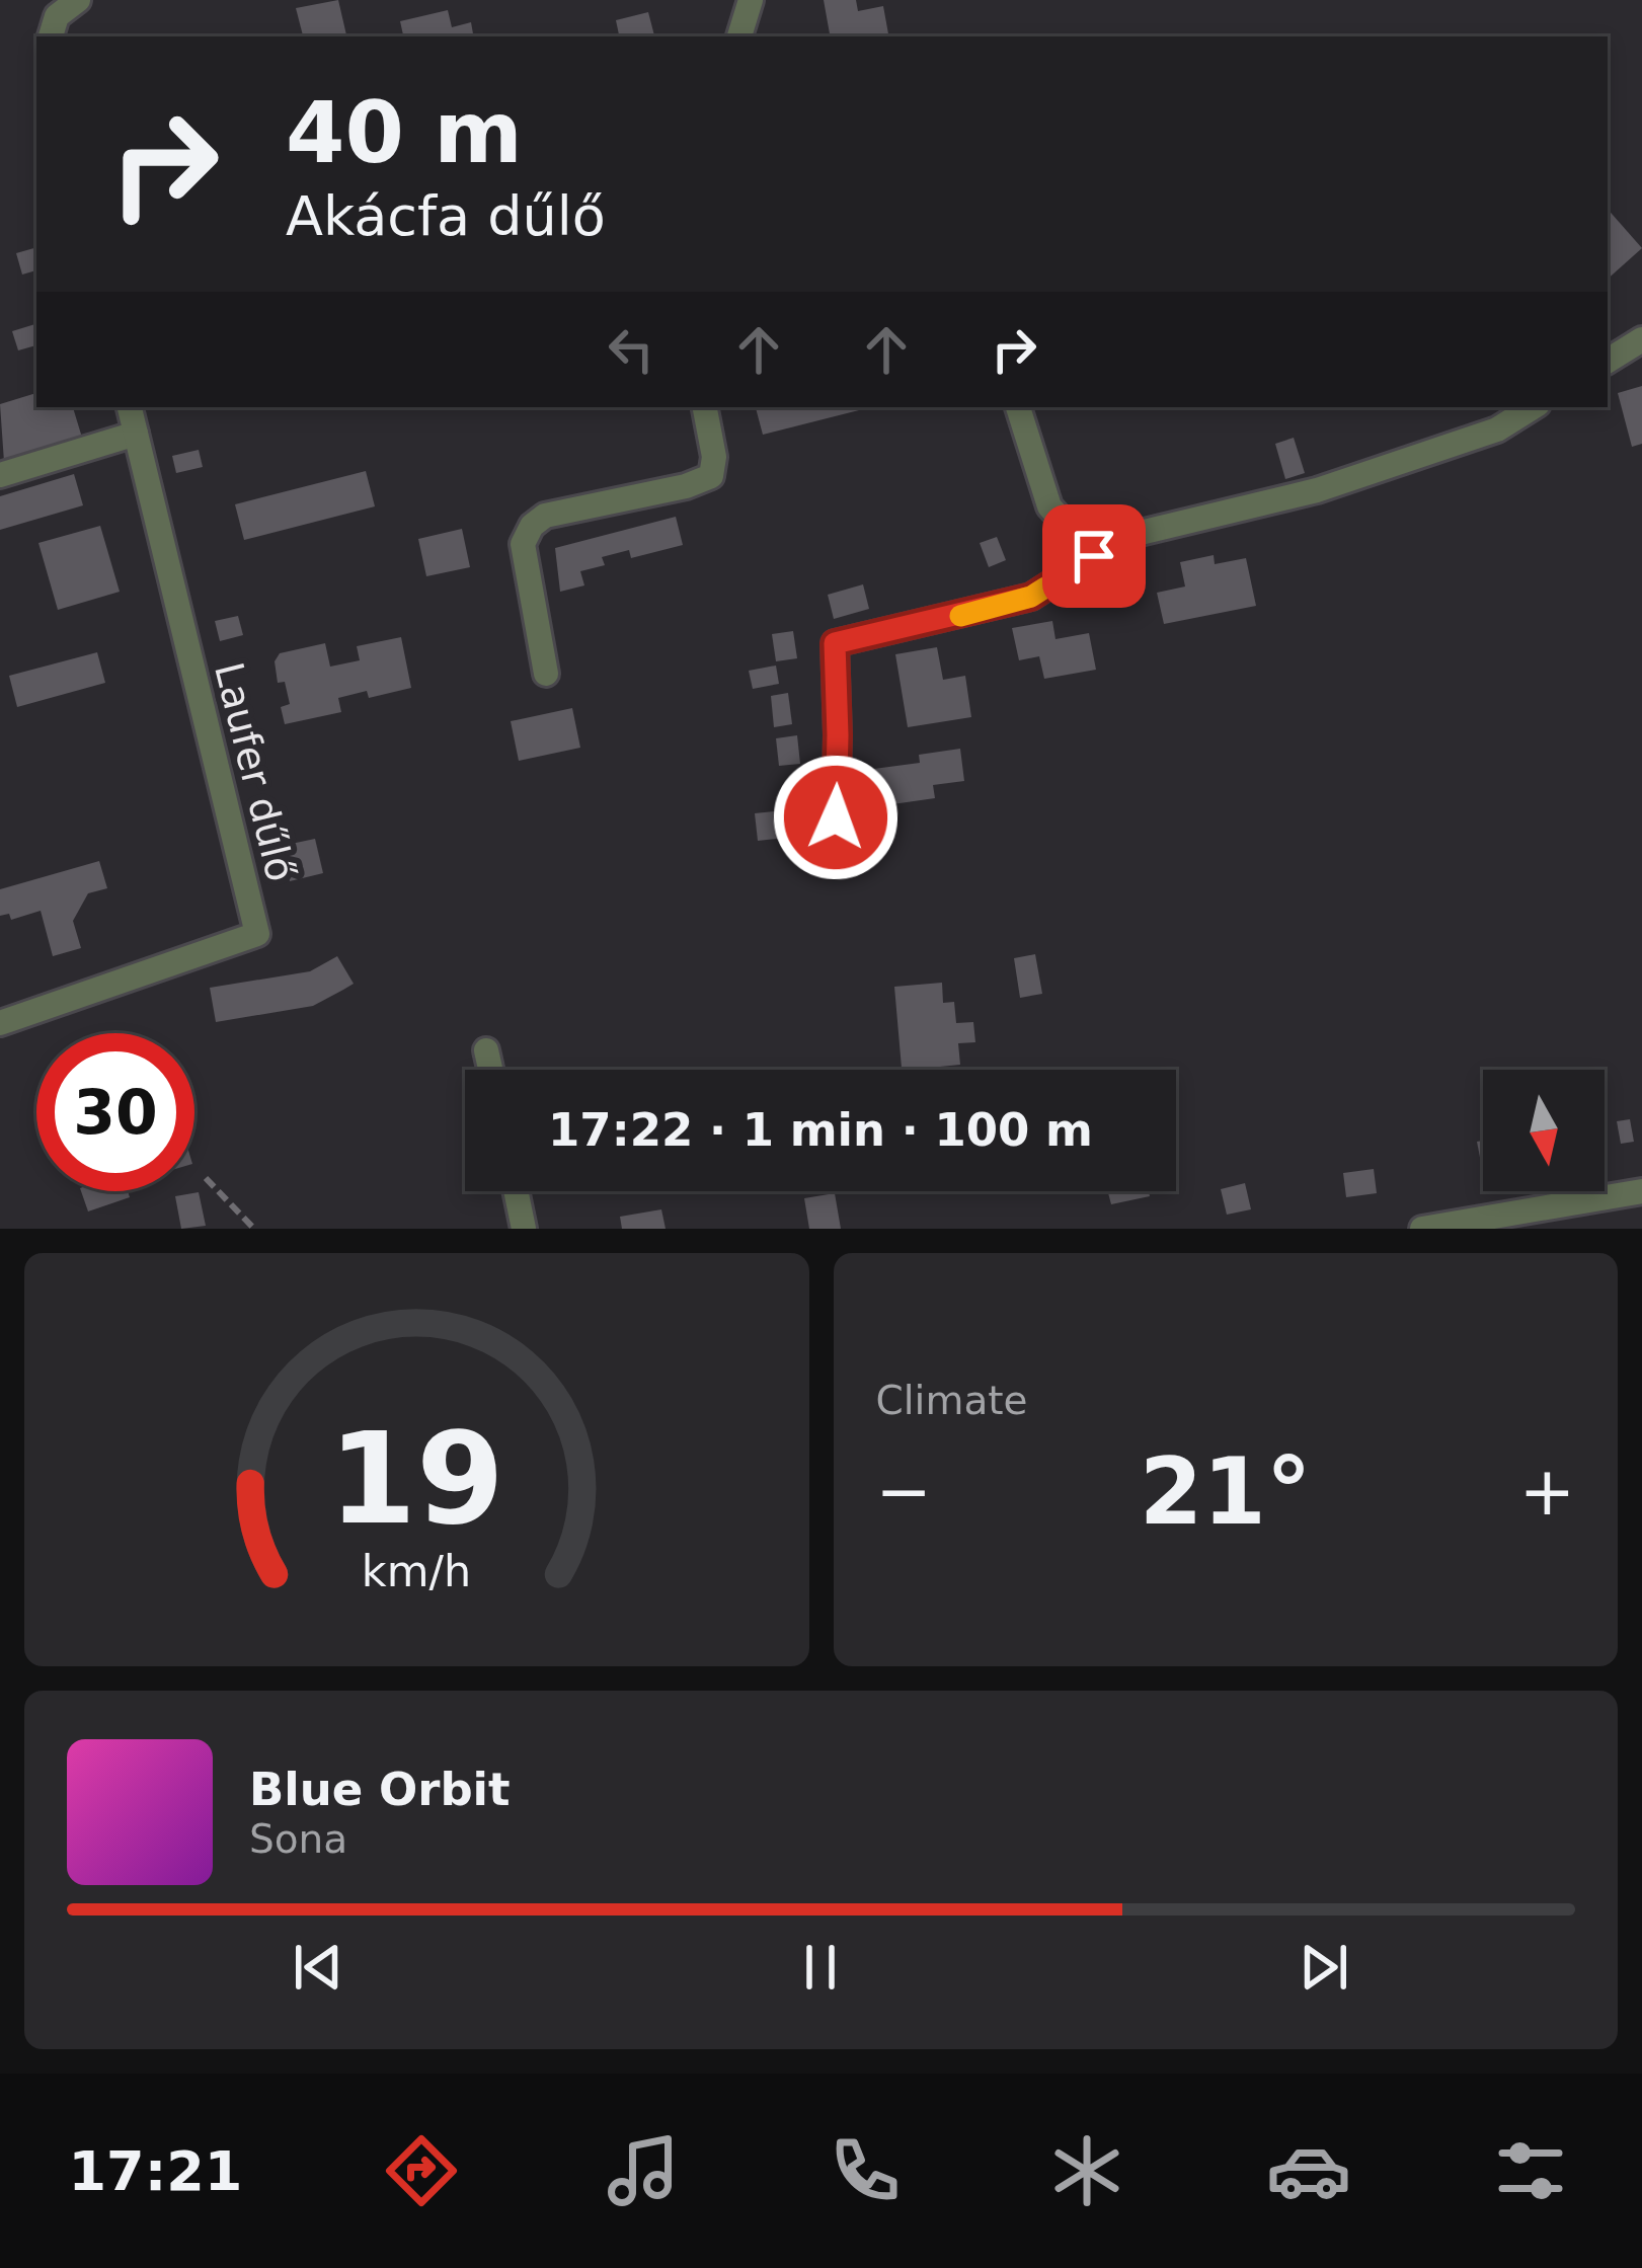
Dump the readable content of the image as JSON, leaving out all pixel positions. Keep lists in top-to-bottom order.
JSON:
{
  "streets": {
    "street": ["Laufer dűlő"]
  },
  "north": "bottom",
  "page": {
    "turn": ["40 m", "Akácfa dűlő"],
    "limit": "30",
    "trip": "17:22 · 1 min · 100 m",
    "tile": "Climate",
    "heat": ["−", "21°", "+"],
    "song": ["Blue Orbit", "Sona"],
    "tabs": "17:21",
    "gauge": ["19", "km/h"]
  }
}
